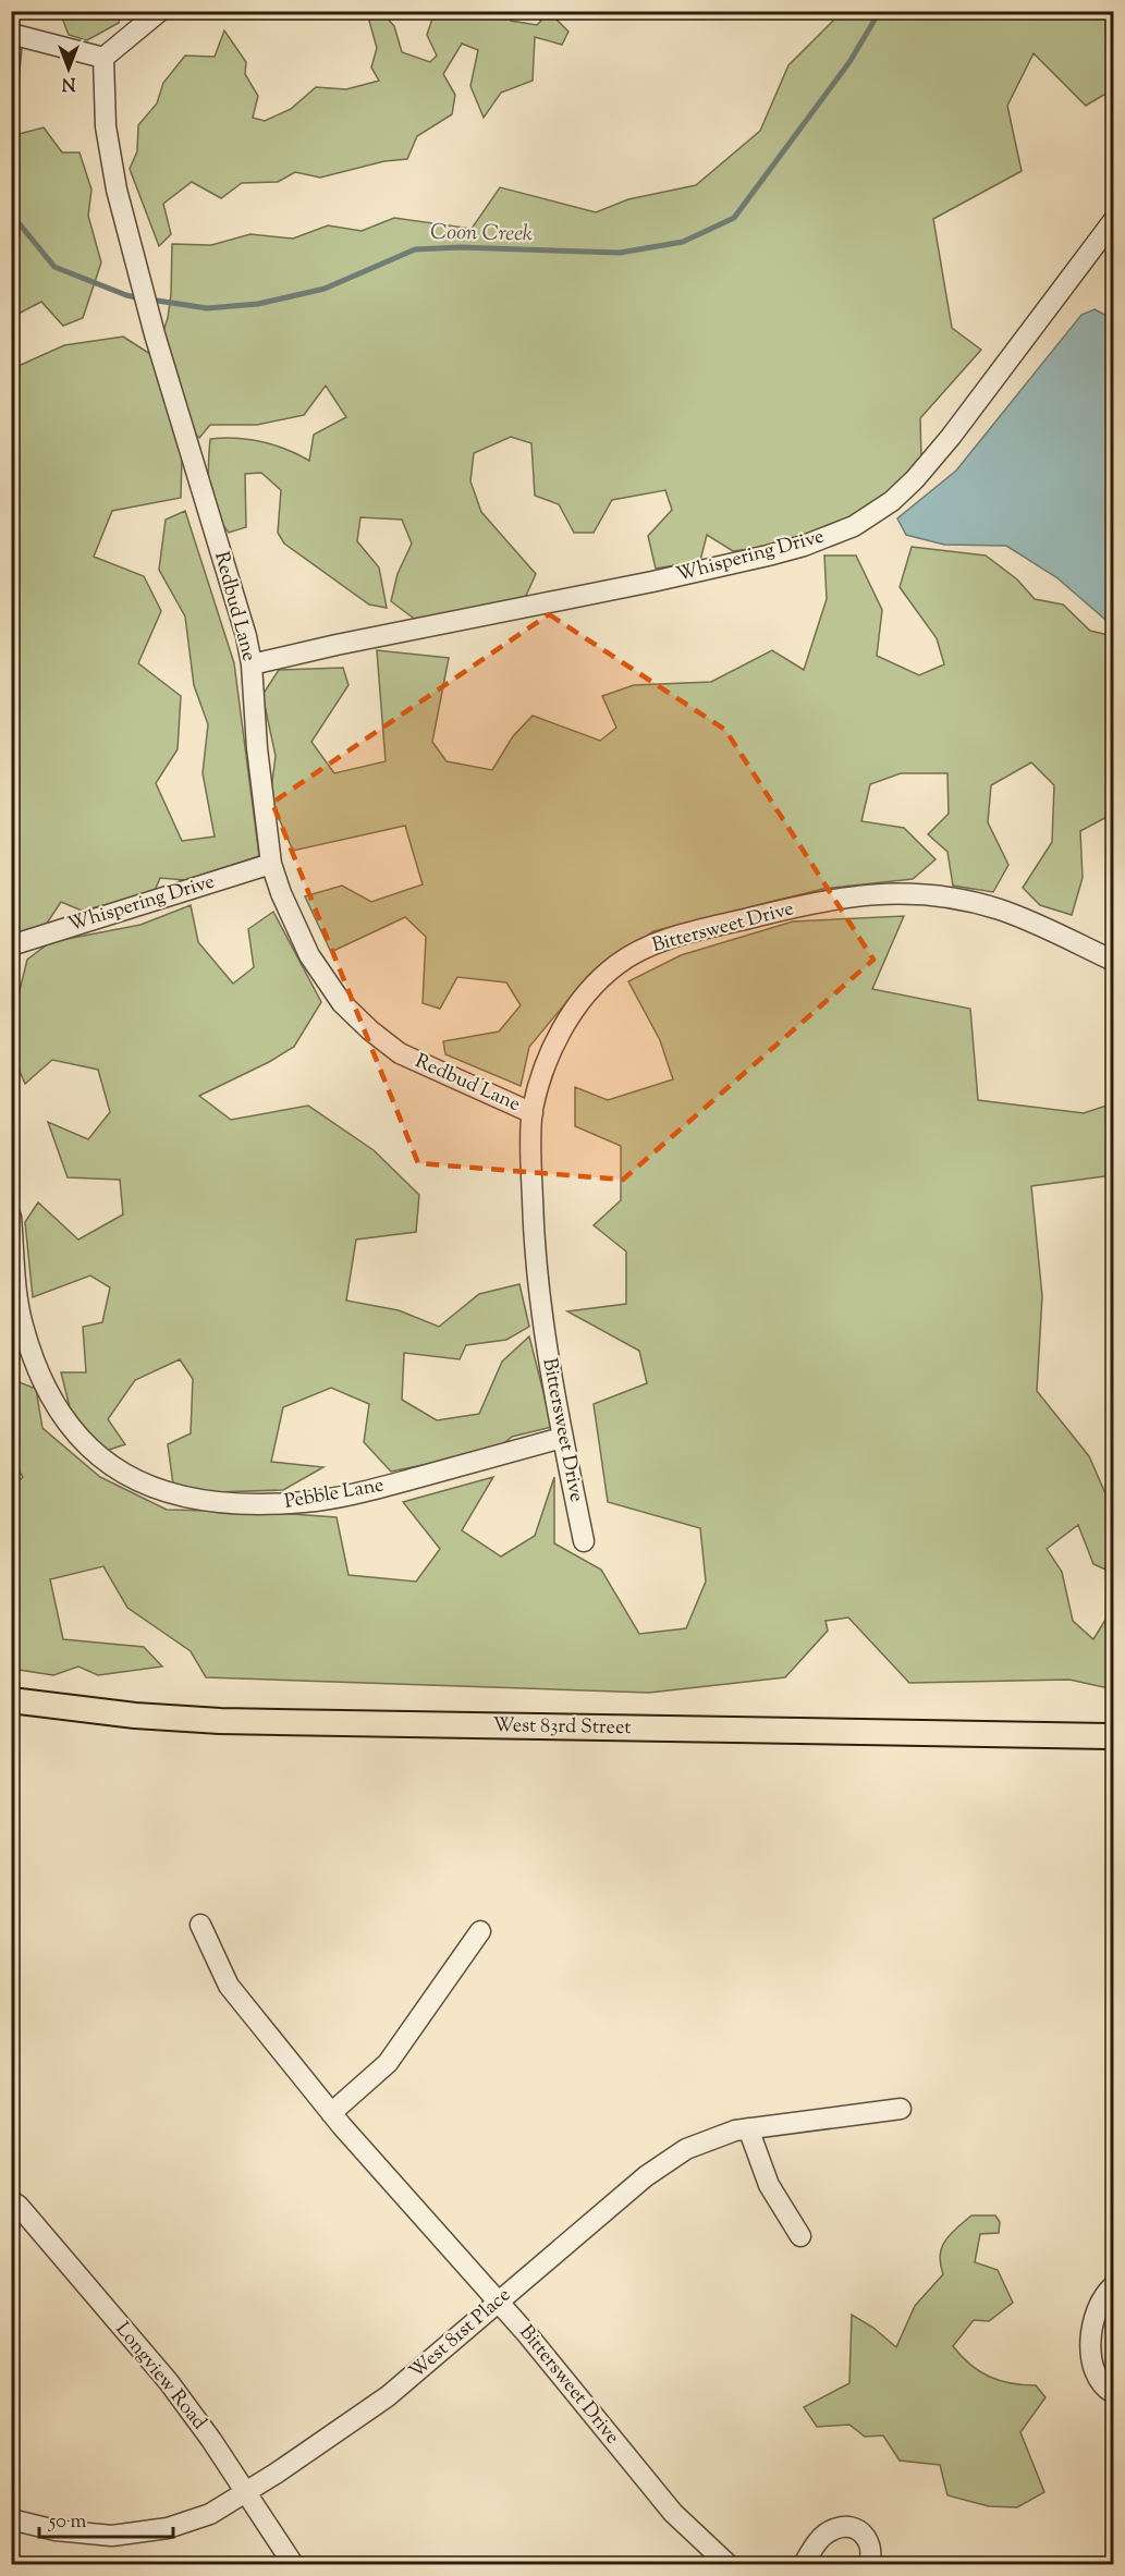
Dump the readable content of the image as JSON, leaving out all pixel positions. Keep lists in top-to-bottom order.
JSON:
{
  "streets": {
    "main road": ["West 83rd Street"],
    "street": [
      "Whispering Drive",
      "Redbud Lane",
      "Bittersweet Drive",
      "Pebble Lane",
      "West 81st Place",
      "Longview Road"
    ]
  },
  "crossings": [
    ["Whispering Drive", "Redbud Lane"],
    ["Redbud Lane", "Bittersweet Drive"],
    ["Bittersweet Drive", "Pebble Lane"],
    ["Bittersweet Drive", "West 81st Place"],
    ["West 81st Place", "Longview Road"]
  ],
  "water": ["Coon Creek"],
  "scale_bar": "50 m",
  "north": "bottom"
}
